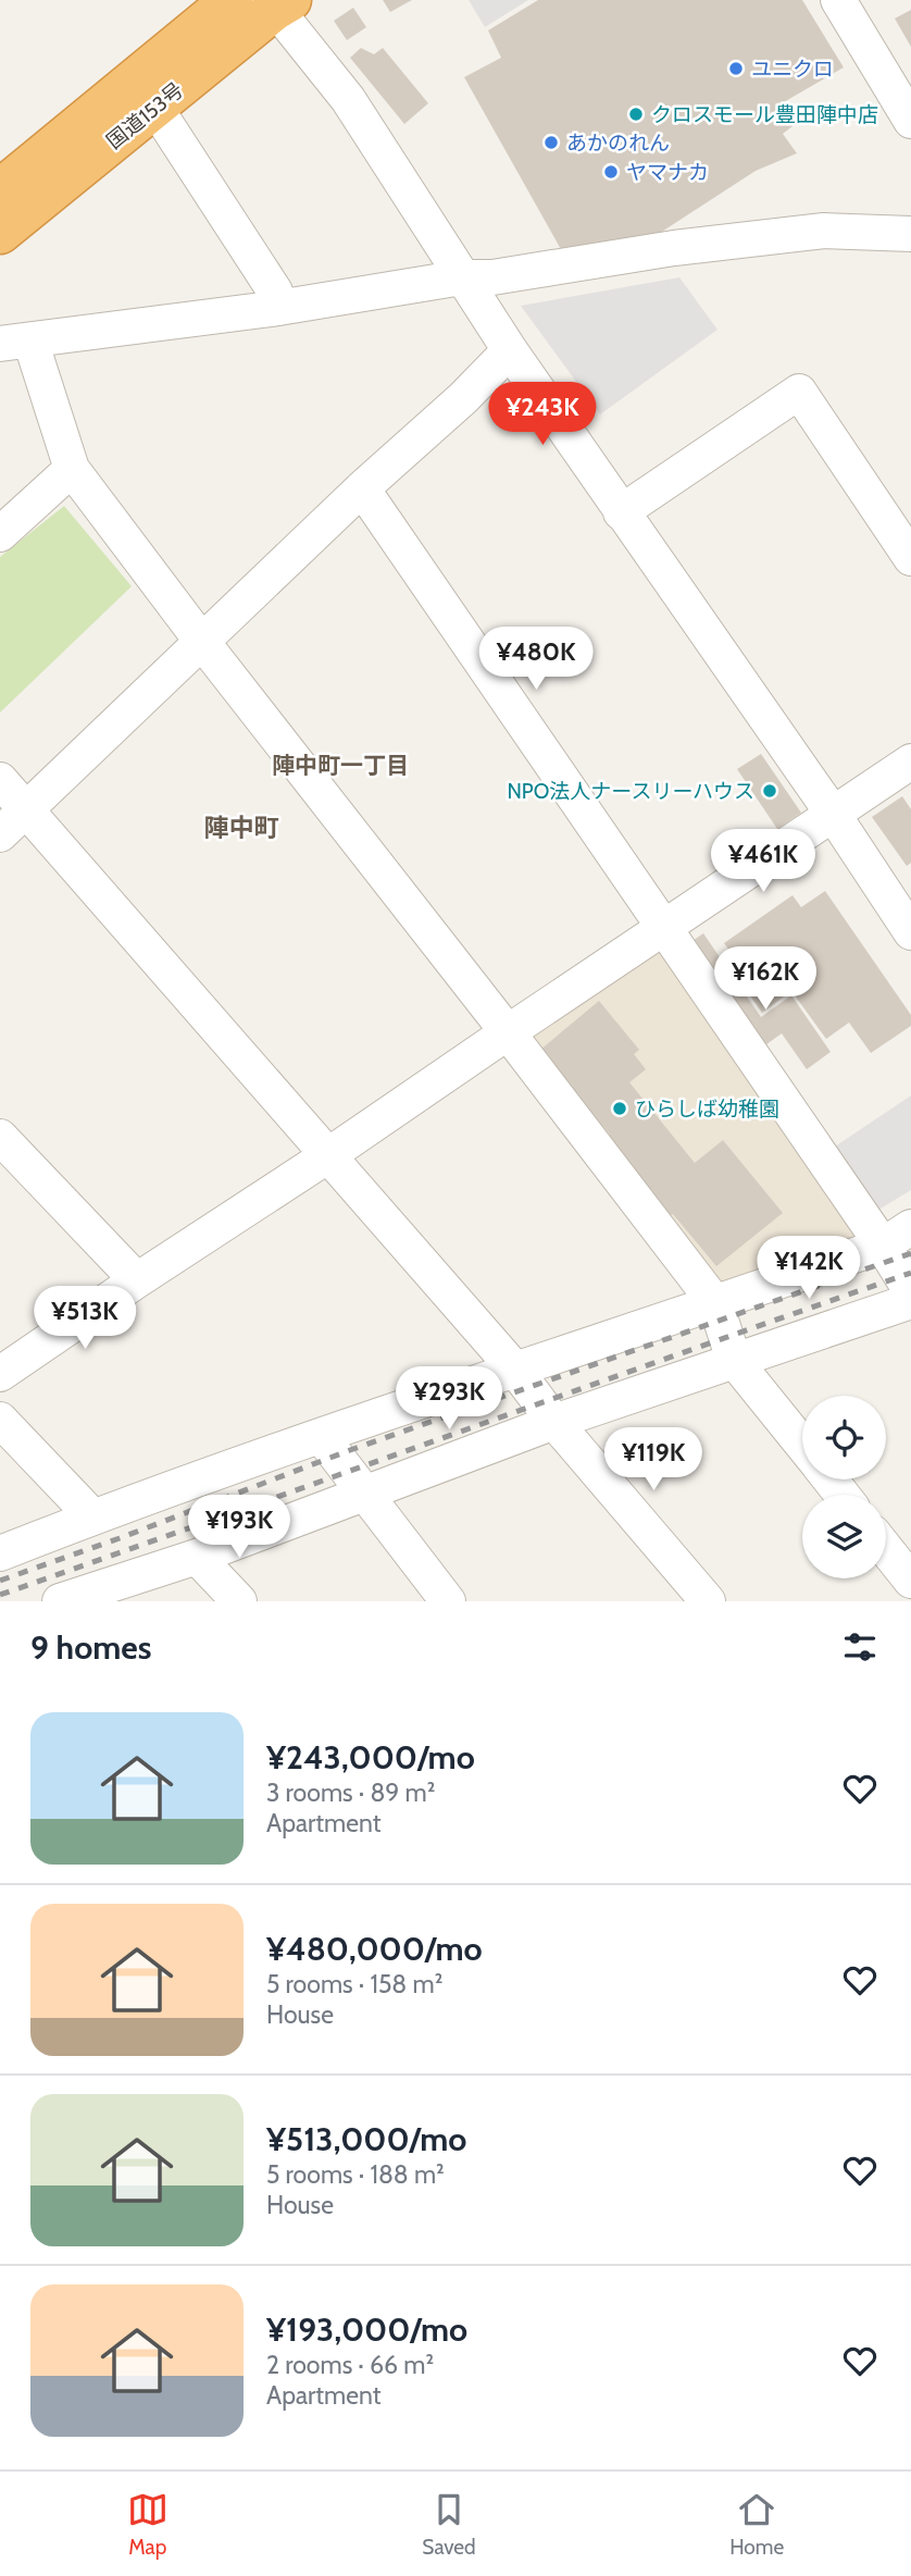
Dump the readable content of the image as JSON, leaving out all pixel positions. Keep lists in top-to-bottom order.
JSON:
{
  "streets": {
    "highway": ["国道153号"]
  },
  "districts": ["陣中町一丁目", "陣中町"],
  "places": [
    "ユニクロ",
    "クロスモール豊田陣中店",
    "あかのれん",
    "ヤマナカ",
    "NPO法人ナースリーハウス",
    "ひらしば幼稚園"
  ],
  "page": {
    "price": [
      "¥243K",
      "¥480K",
      "¥461K",
      "¥162K",
      "¥142K",
      "¥513K",
      "¥293K",
      "¥119K",
      "¥193K"
    ],
    "heading": "9 homes",
    "list": [
      {
        "name": "¥243,000/mo",
        "note": "3 rooms · 89 m² · Apartment"
      },
      {
        "name": "¥480,000/mo",
        "note": "5 rooms · 158 m² · House"
      },
      {
        "name": "¥513,000/mo",
        "note": "5 rooms · 188 m² · House"
      },
      {
        "name": "¥193,000/mo",
        "note": "2 rooms · 66 m² · Apartment"
      }
    ],
    "tabs": ["Map", "Saved", "Home"]
  }
}
